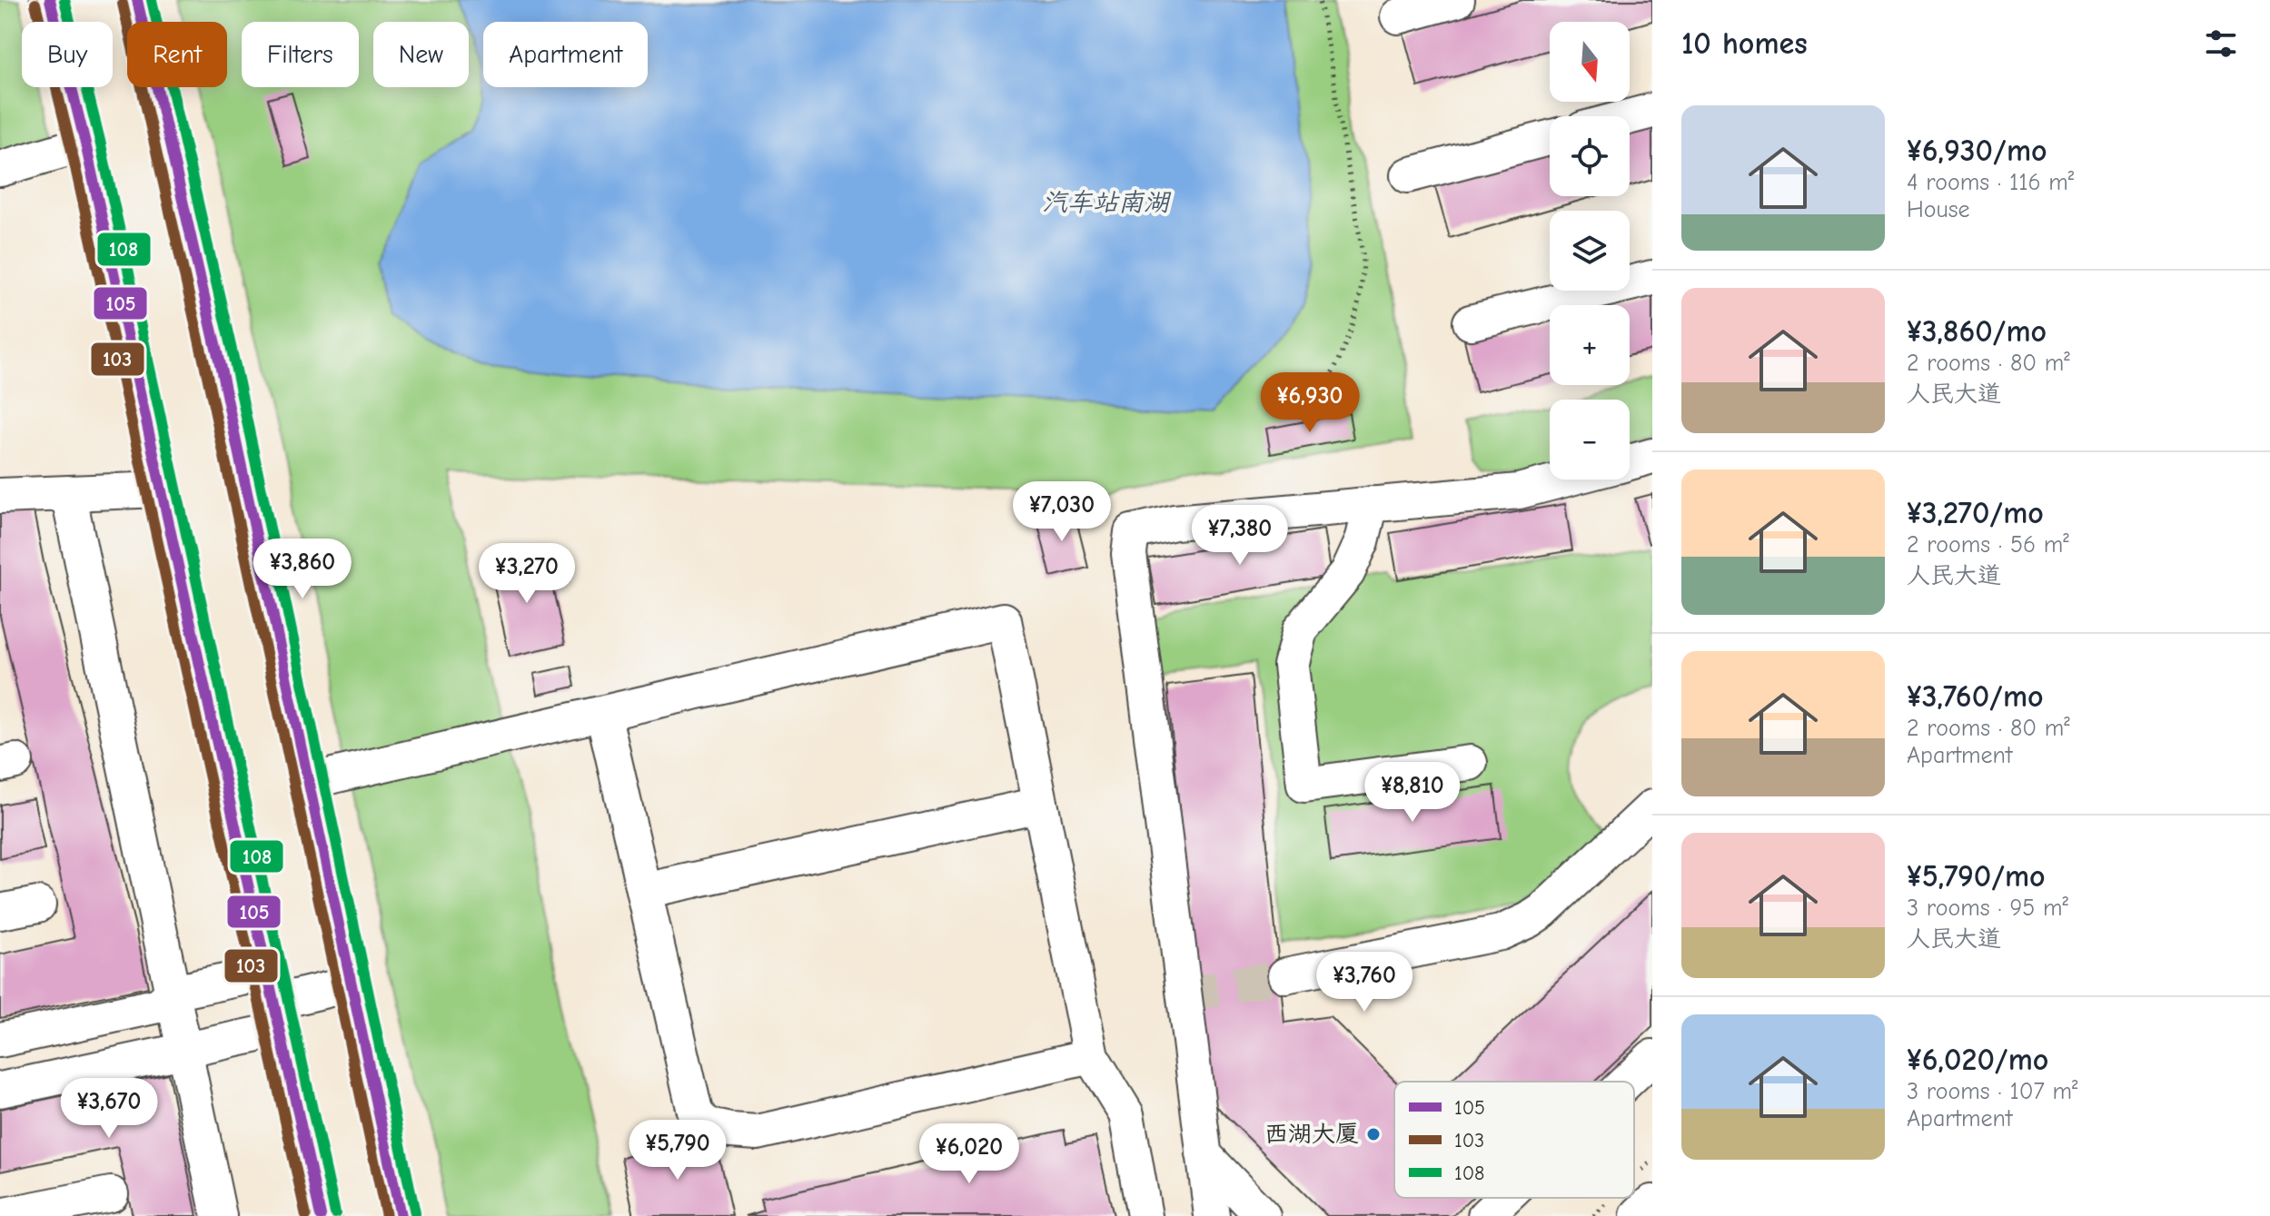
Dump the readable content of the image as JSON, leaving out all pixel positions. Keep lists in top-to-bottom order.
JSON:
{
  "water": ["汽车站南湖"],
  "places": ["西湖大厦"],
  "lines": ["transit line 105", "transit line 108", "transit line 103"],
  "legend": ["105", "103", "108"],
  "north": "bottom",
  "page": {
    "heading": "10 homes",
    "map_buttons": ["+", "−"],
    "chip": [
      "Buy",
      "Rent",
      "Filters",
      "New",
      "Apartment"
    ],
    "list": [
      {
        "name": "¥6,930/mo",
        "note": "4 rooms · 116 m² · House"
      },
      {
        "name": "¥3,860/mo",
        "note": "2 rooms · 80 m² · 人民大道"
      },
      {
        "name": "¥3,270/mo",
        "note": "2 rooms · 56 m² · 人民大道"
      },
      {
        "name": "¥3,760/mo",
        "note": "2 rooms · 80 m² · Apartment"
      },
      {
        "name": "¥5,790/mo",
        "note": "3 rooms · 95 m² · 人民大道"
      },
      {
        "name": "¥6,020/mo",
        "note": "3 rooms · 107 m² · Apartment"
      }
    ],
    "price": [
      "¥6,930",
      "¥7,030",
      "¥7,380",
      "¥3,860",
      "¥3,270",
      "¥8,810",
      "¥3,760",
      "¥3,670",
      "¥5,790",
      "¥6,020"
    ]
  }
}
